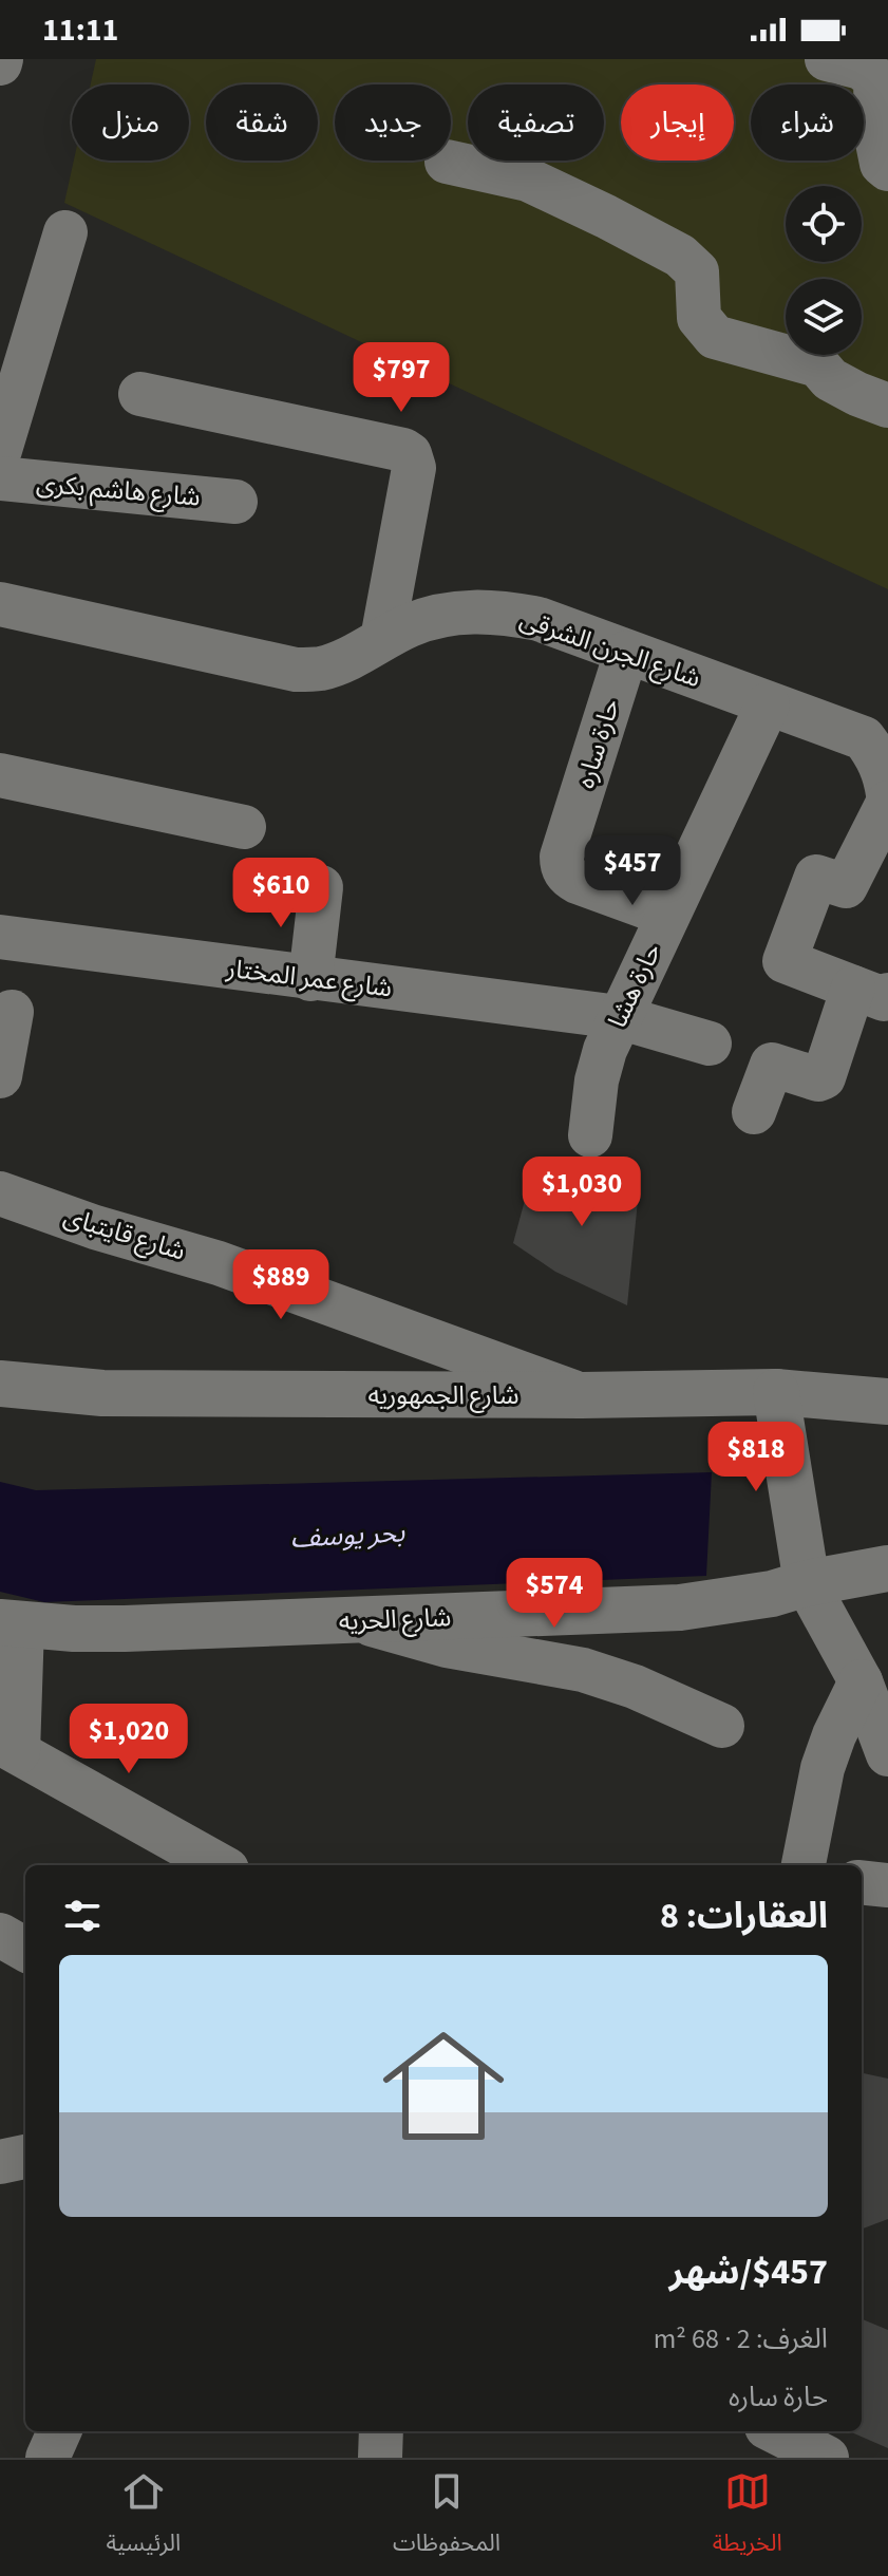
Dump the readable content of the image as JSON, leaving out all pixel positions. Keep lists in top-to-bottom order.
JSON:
{
  "streets": {
    "street": [
      "شارع هاشم بكرى",
      "شارع الجرن الشرقى",
      "حارة ساره",
      "شارع عمر المختار",
      "حارة هشا",
      "شارع قايتباى",
      "شارع الجمهوريه",
      "شارع الحريه"
    ]
  },
  "crossings": [
    ["شارع الجرن الشرقى", "حارة ساره"],
    ["شارع الجرن الشرقى", "حارة هشا"],
    ["حارة ساره", "حارة هشا"],
    ["شارع عمر المختار", "حارة هشا"],
    ["شارع قايتباى", "شارع الجمهوريه"]
  ],
  "water": ["بحر يوسف"],
  "page": {
    "status": "11:11",
    "chip": [
      "شراء",
      "إيجار",
      "تصفية",
      "جديد",
      "شقة",
      "منزل"
    ],
    "price": [
      "$797",
      "$457",
      "$610",
      "$1,030",
      "$889",
      "$818",
      "$574",
      "$1,020"
    ],
    "heading": "العقارات: 8",
    "list": [
      {
        "name": "$457/شهر",
        "note": "الغرف: 2 · 68 m² · حارة ساره"
      }
    ],
    "tabs": ["الخريطة", "المحفوظات", "الرئيسية"]
  }
}
